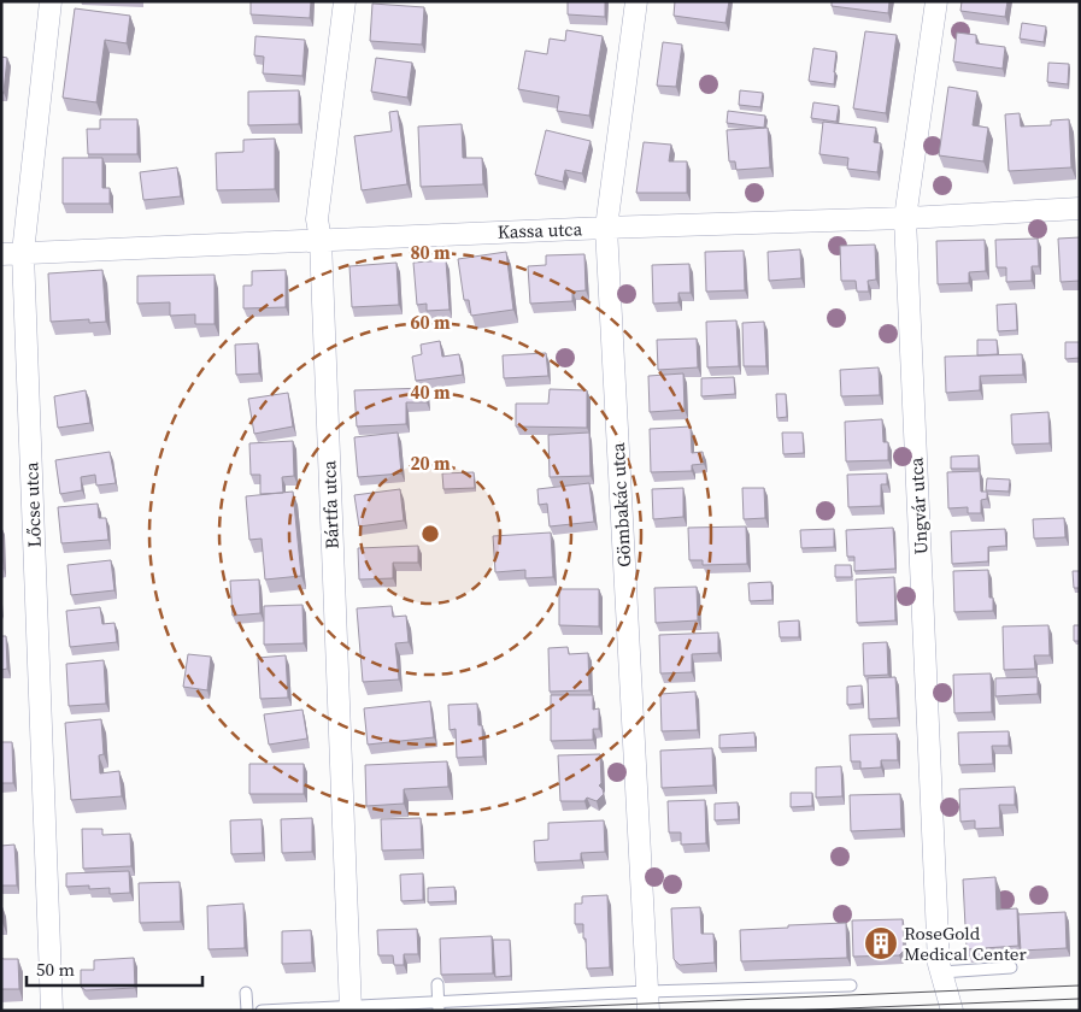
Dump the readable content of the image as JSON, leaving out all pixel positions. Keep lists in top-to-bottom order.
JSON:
{
  "streets": {
    "street": [
      "Kassa utca",
      "Lőcse utca",
      "Bártfa utca",
      "Gömbakác utca",
      "Ungvár utca"
    ]
  },
  "crossings": [
    ["Kassa utca", "Lőcse utca"],
    ["Kassa utca", "Bártfa utca"],
    ["Kassa utca", "Gömbakác utca"],
    ["Kassa utca", "Ungvár utca"]
  ],
  "places": {
    "building": ["RoseGold Medical Center"]
  },
  "scale_bar": "50 m",
  "rings": [
    "80 m",
    "60 m",
    "40 m",
    "20 m"
  ]
}
